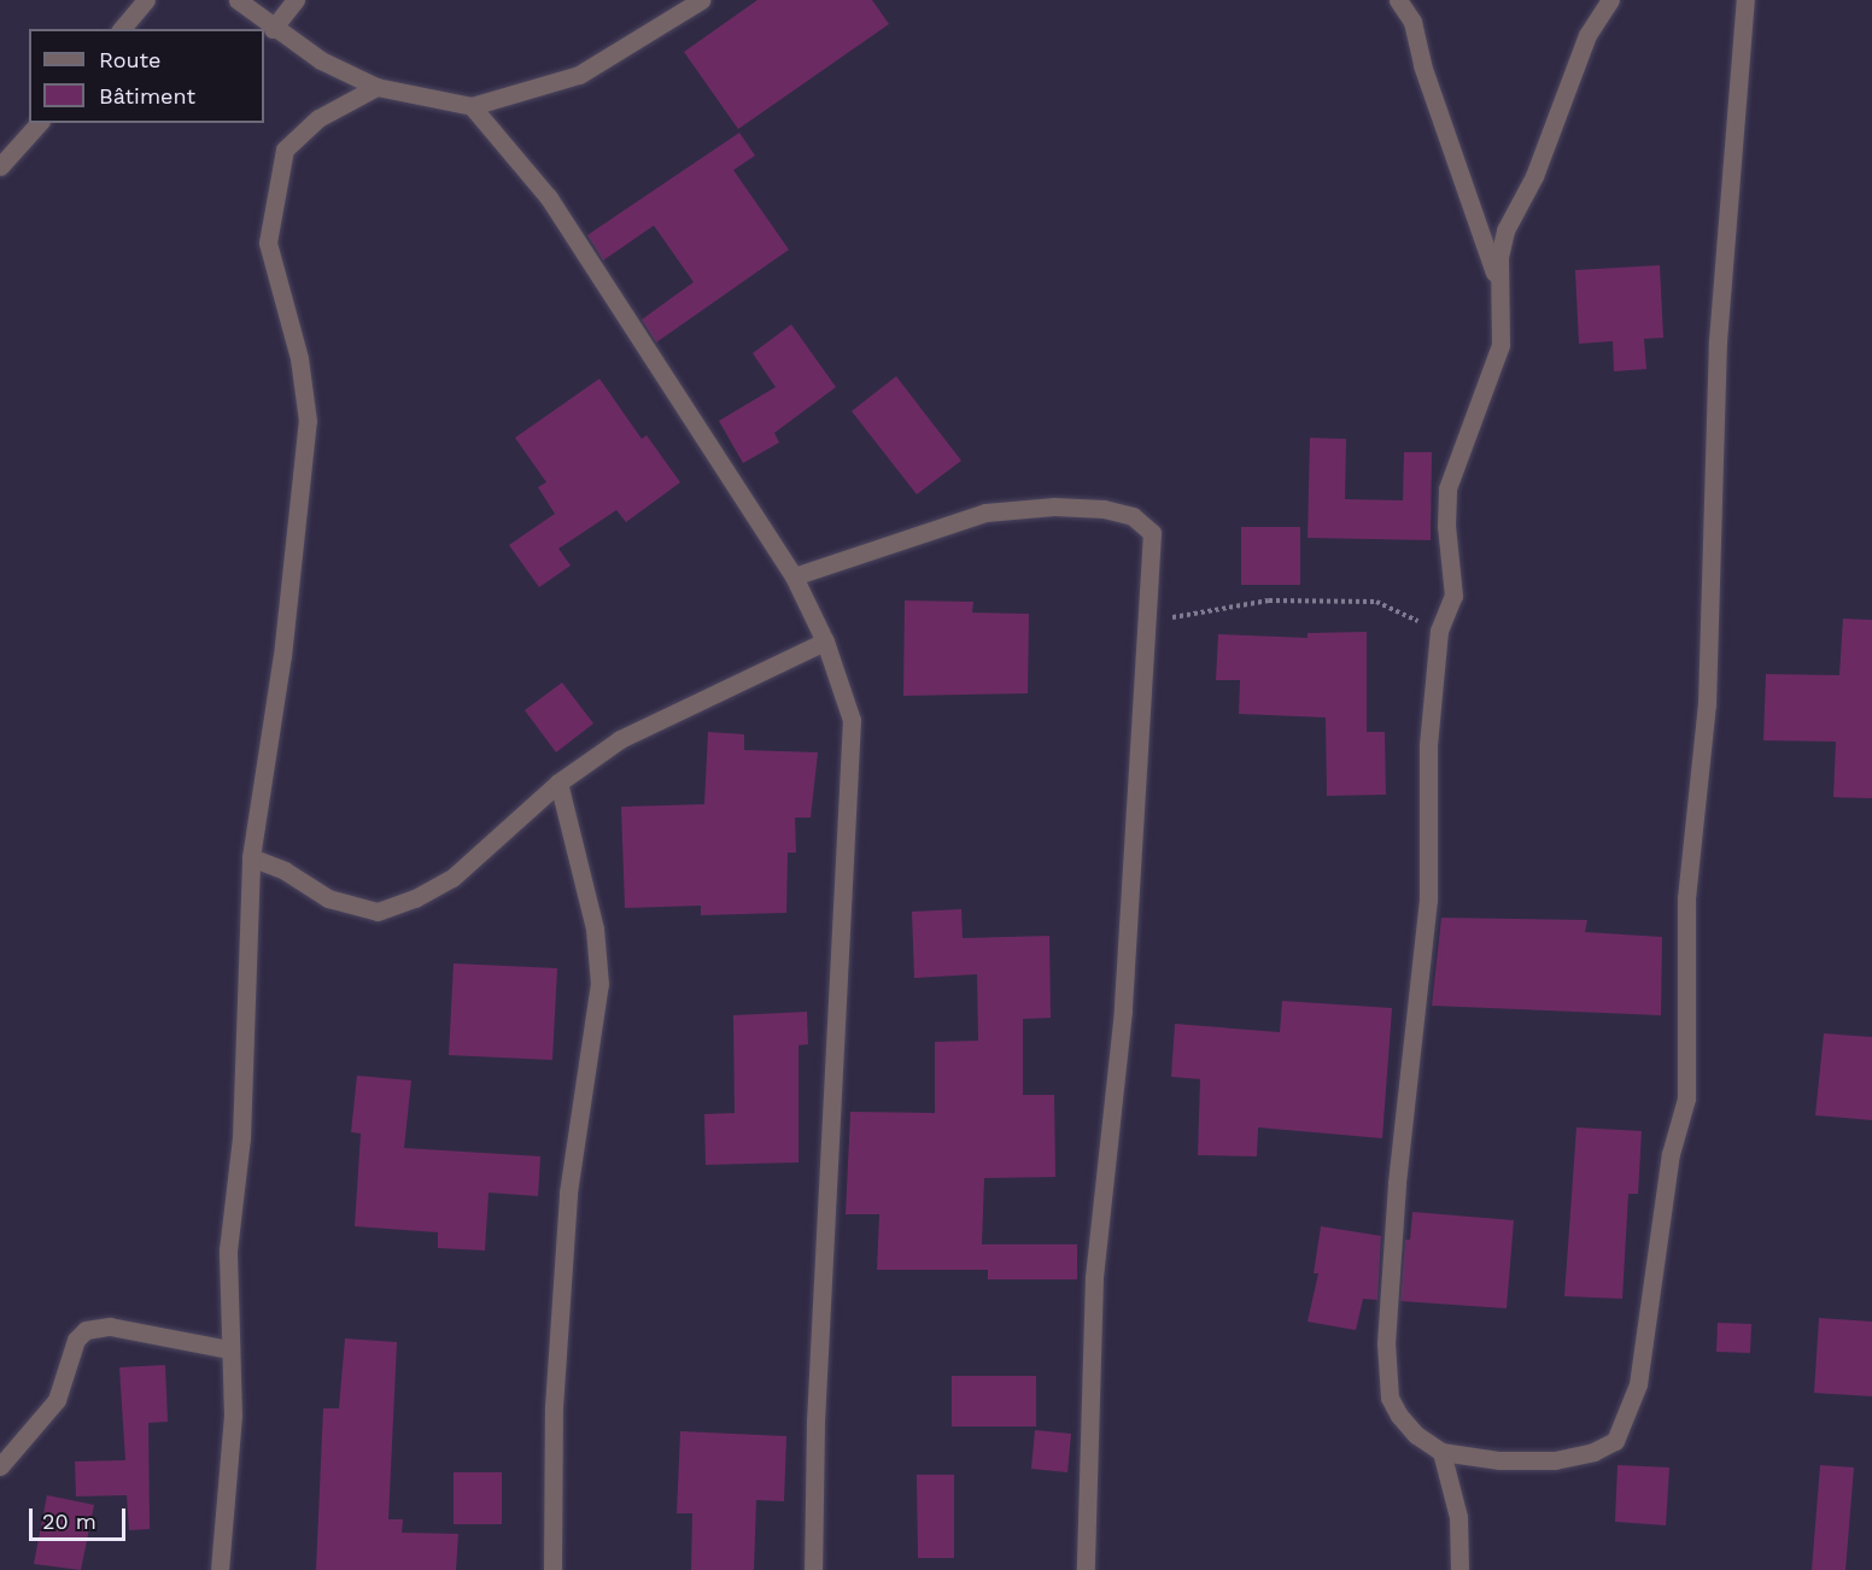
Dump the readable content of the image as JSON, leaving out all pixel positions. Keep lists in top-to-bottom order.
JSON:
{
  "legend": ["Route", "Bâtiment"],
  "scale_bar": "20 m"
}
